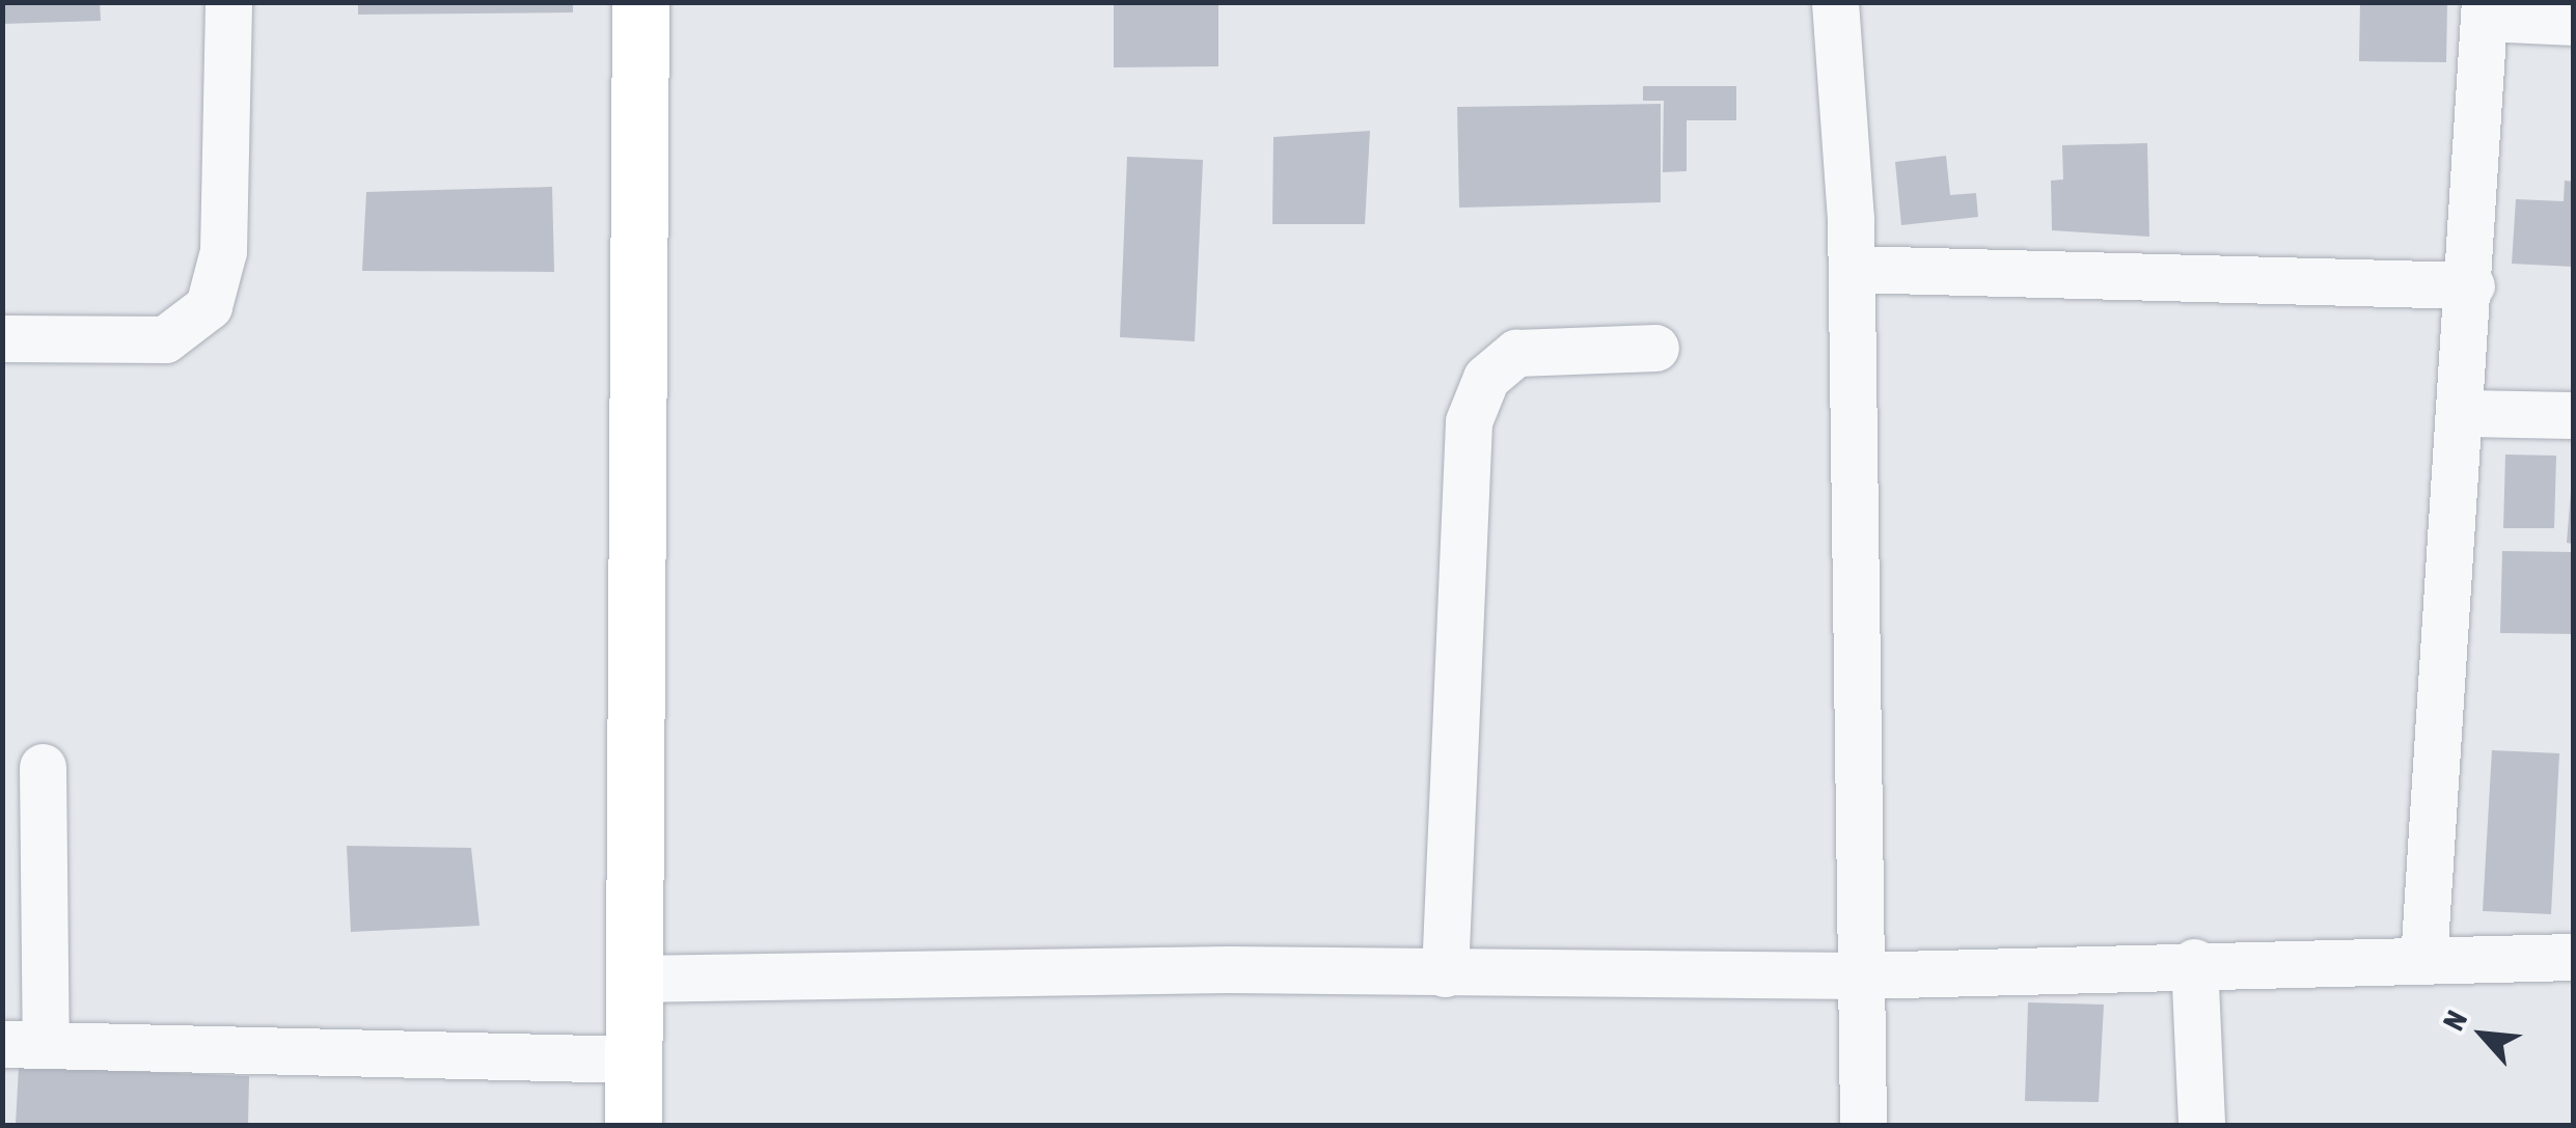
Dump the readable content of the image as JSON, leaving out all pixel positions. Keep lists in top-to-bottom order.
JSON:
{
  "north": "top left"
}
